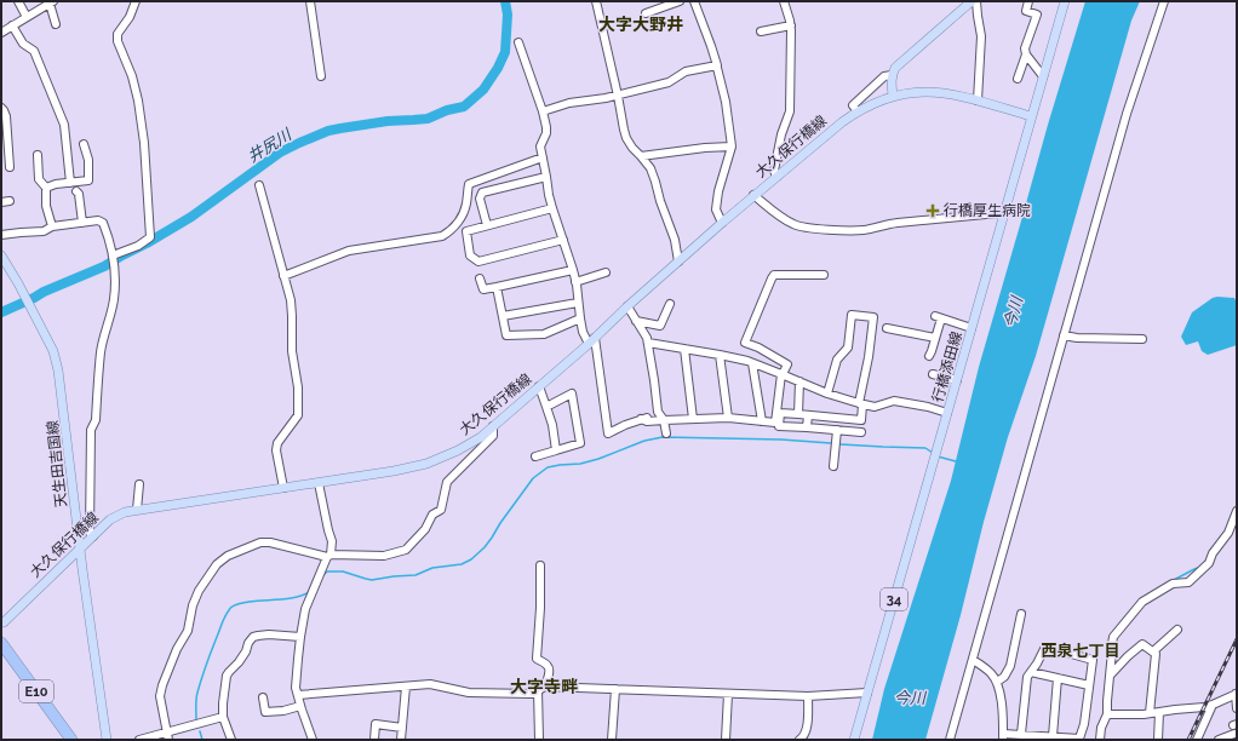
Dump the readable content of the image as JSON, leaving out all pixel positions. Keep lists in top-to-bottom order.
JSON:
{
  "streets": {
    "highway": ["E10"],
    "main road": [
      "大久保行橋線",
      "行橋添田線",
      "天生田吉国線",
      "34"
    ]
  },
  "crossings": [
    ["大久保行橋線", "行橋添田線"],
    ["大久保行橋線", "天生田吉国線"]
  ],
  "districts": ["大字大野井", "西泉七丁目", "大字寺畔"],
  "water": ["井尻川", "今川"],
  "places": {
    "health": ["行橋厚生病院"]
  }
}
